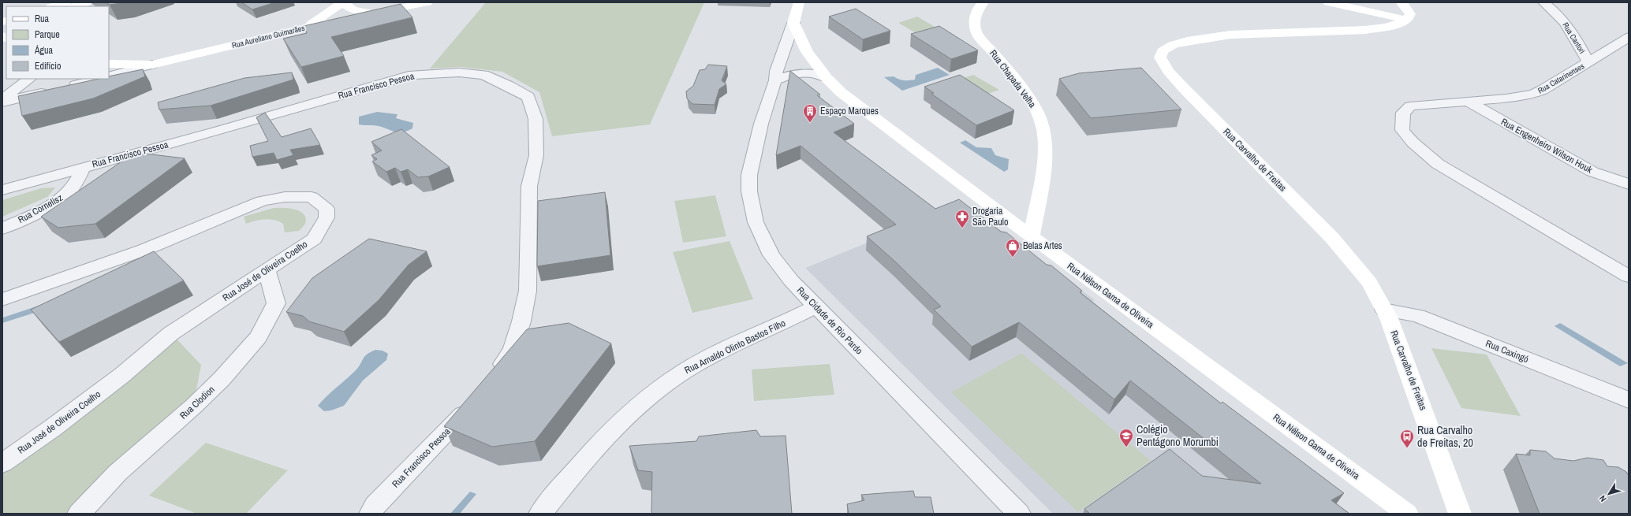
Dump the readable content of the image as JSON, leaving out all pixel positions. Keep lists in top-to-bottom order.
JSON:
{
  "streets": {
    "street": [
      "Rua Aureliano Guimarães",
      "Rua Cantori",
      "Rua Catarinenses",
      "Rua Chapada Velha",
      "Rua Francisco Pessoa",
      "Rua Engenheiro Wilson Houk",
      "Rua Carvalho de Freitas",
      "Rua Cornelisz",
      "Rua José de Oliveira Coelho",
      "Rua Nélson Gama de Oliveira",
      "Rua Cidade de Rio Pardo",
      "Rua Arnaldo Olinto Bastos Filho",
      "Rua Caxingó",
      "Rua Clodion"
    ]
  },
  "crossings": [
    ["Rua Cantori", "Rua Catarinenses"],
    ["Rua Catarinenses", "Rua Engenheiro Wilson Houk"],
    ["Rua Chapada Velha", "Rua Nélson Gama de Oliveira"],
    ["Rua Francisco Pessoa", "Rua Cornelisz"],
    ["Rua Carvalho de Freitas", "Rua Caxingó"],
    ["Rua José de Oliveira Coelho", "Rua Clodion"],
    ["Rua Nélson Gama de Oliveira", "Rua Cidade de Rio Pardo"],
    ["Rua Cidade de Rio Pardo", "Rua Arnaldo Olinto Bastos Filho"]
  ],
  "places": {
    "building": ["Espaço Marques"],
    "pharmacy": ["Drogaria São Paulo"],
    "shop": ["Belas Artes"],
    "school or university": ["Colégio Pentágono Morumbi"],
    "bus stop": ["Rua Carvalho de Freitas, 20"]
  },
  "legend": [
    "Rua",
    "Parque",
    "Água",
    "Edifício"
  ],
  "north": "bottom left"
}
